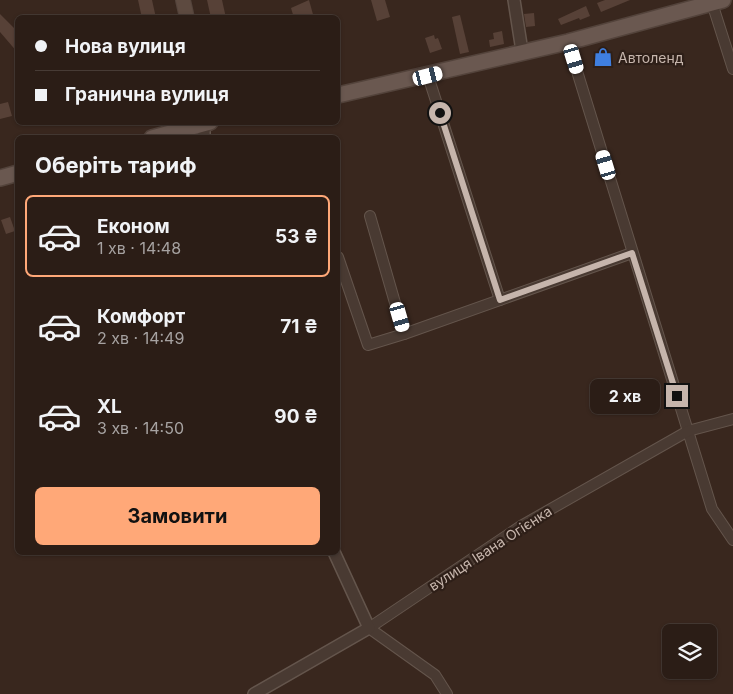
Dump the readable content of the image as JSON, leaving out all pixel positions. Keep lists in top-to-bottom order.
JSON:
{
  "streets": {
    "street": ["вулиця Івана Огієнка"]
  },
  "places": {
    "shop": ["Автоленд"]
  },
  "page": {
    "banner": ["Нова вулиця", "Гранична вулиця"],
    "heading": "Оберіть тариф",
    "list": [
      {
        "name": "Економ",
        "note": "1 хв · 14:48",
        "value": "53 ₴"
      },
      {
        "name": "Комфорт",
        "note": "2 хв · 14:49",
        "value": "71 ₴"
      },
      {
        "name": "XL",
        "note": "3 хв · 14:50",
        "value": "90 ₴"
      }
    ],
    "bubble": "2 хв",
    "buttons": "Замовити"
  }
}
